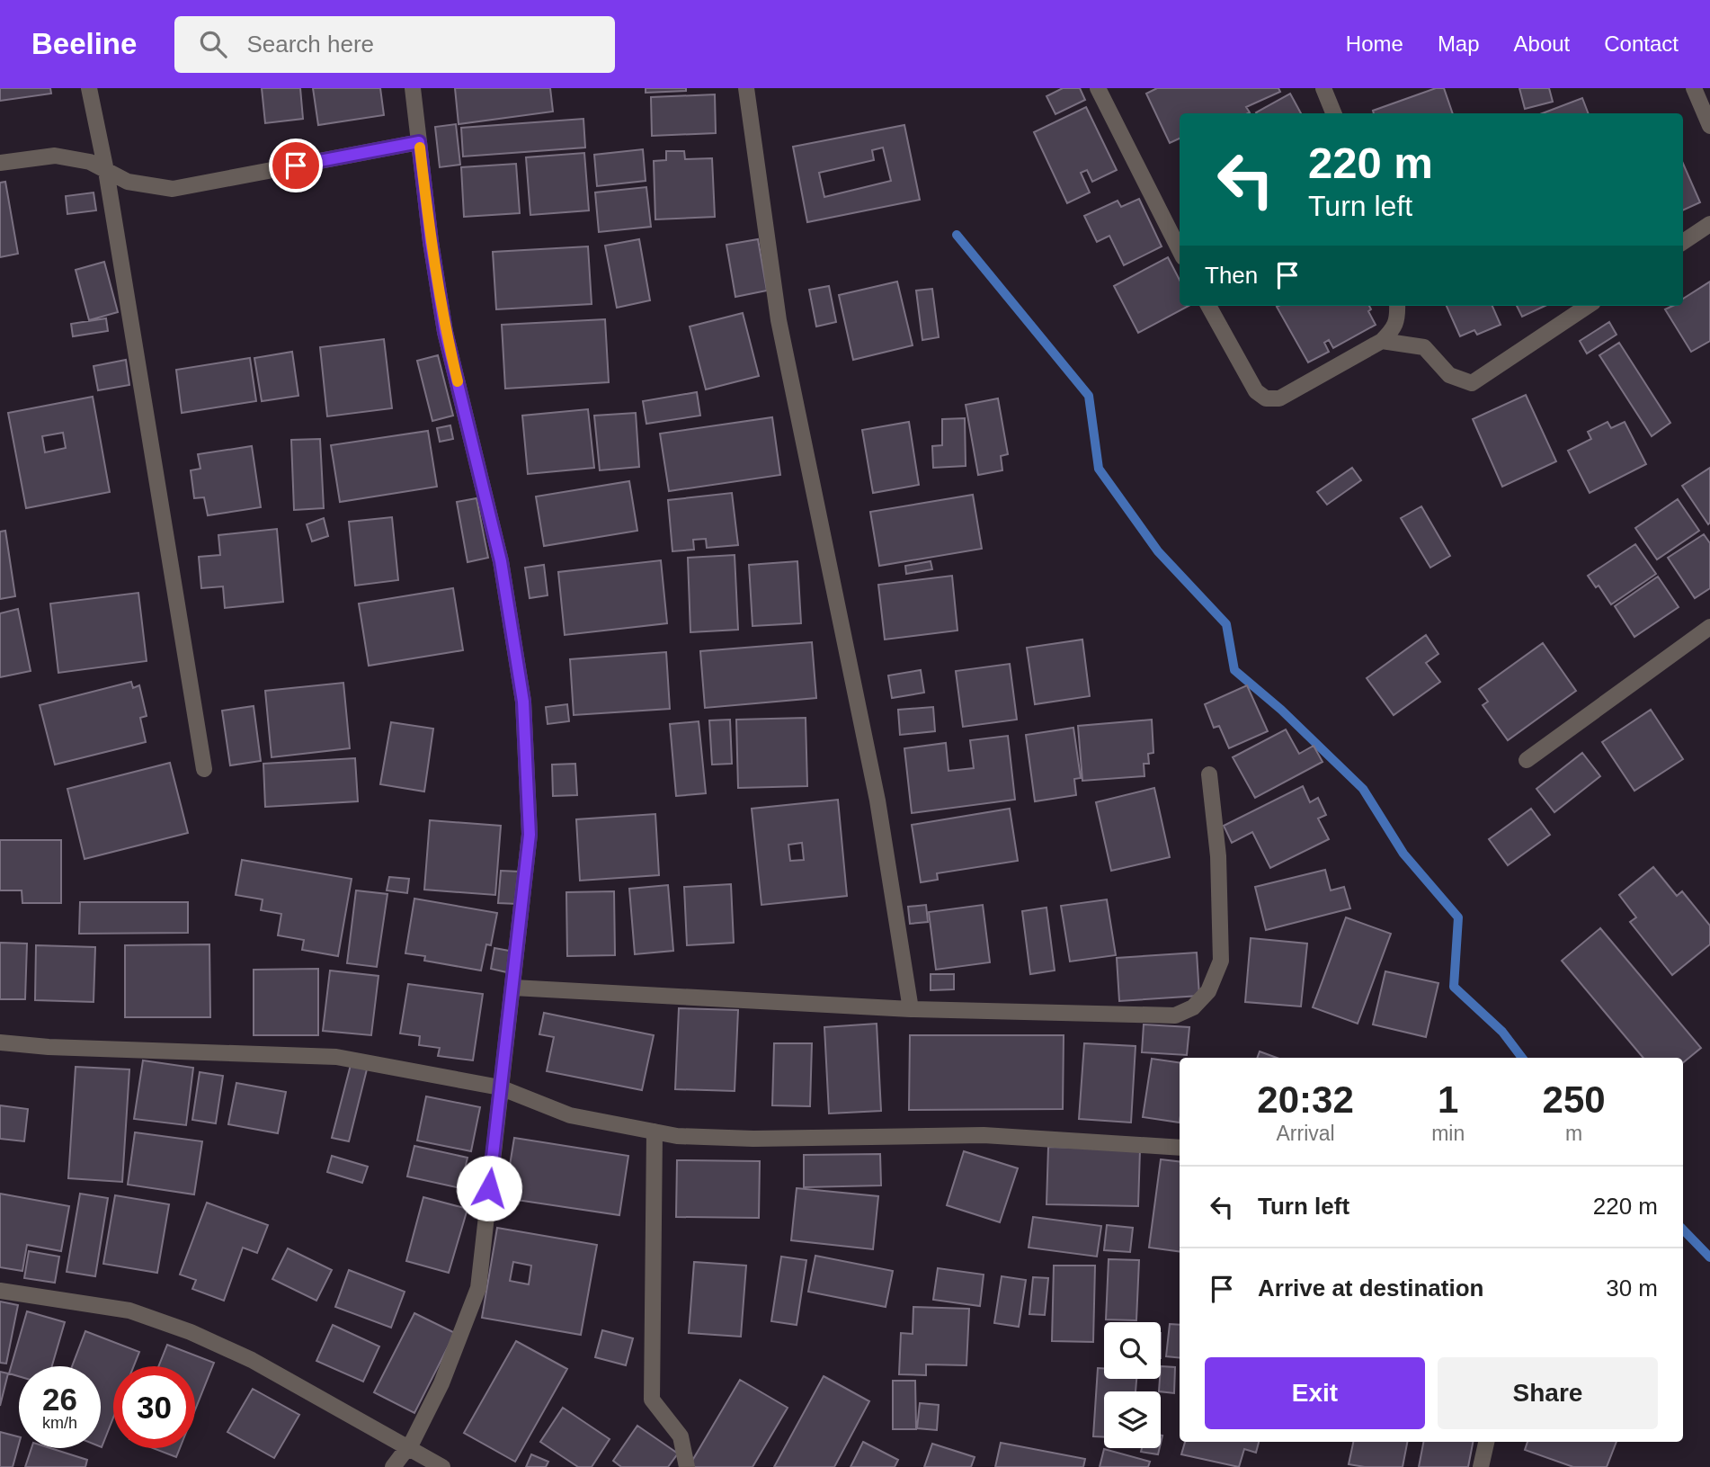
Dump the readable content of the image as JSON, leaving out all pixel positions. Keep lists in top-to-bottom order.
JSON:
{
  "page": {
    "header": "Beeline",
    "search": "Search here",
    "nav": [
      "Home",
      "Map",
      "About",
      "Contact"
    ],
    "turn": ["220 m", "Turn left"],
    "then": "Then",
    "eta": [
      "20:32",
      "Arrival",
      "1",
      "min",
      "250",
      "m"
    ],
    "list": [
      {
        "name": "Turn left",
        "value": "220 m"
      },
      {
        "name": "Arrive at destination",
        "value": "30 m"
      }
    ],
    "buttons": ["Exit", "Share"],
    "speed": "26 km/h",
    "limit": "30"
  }
}
